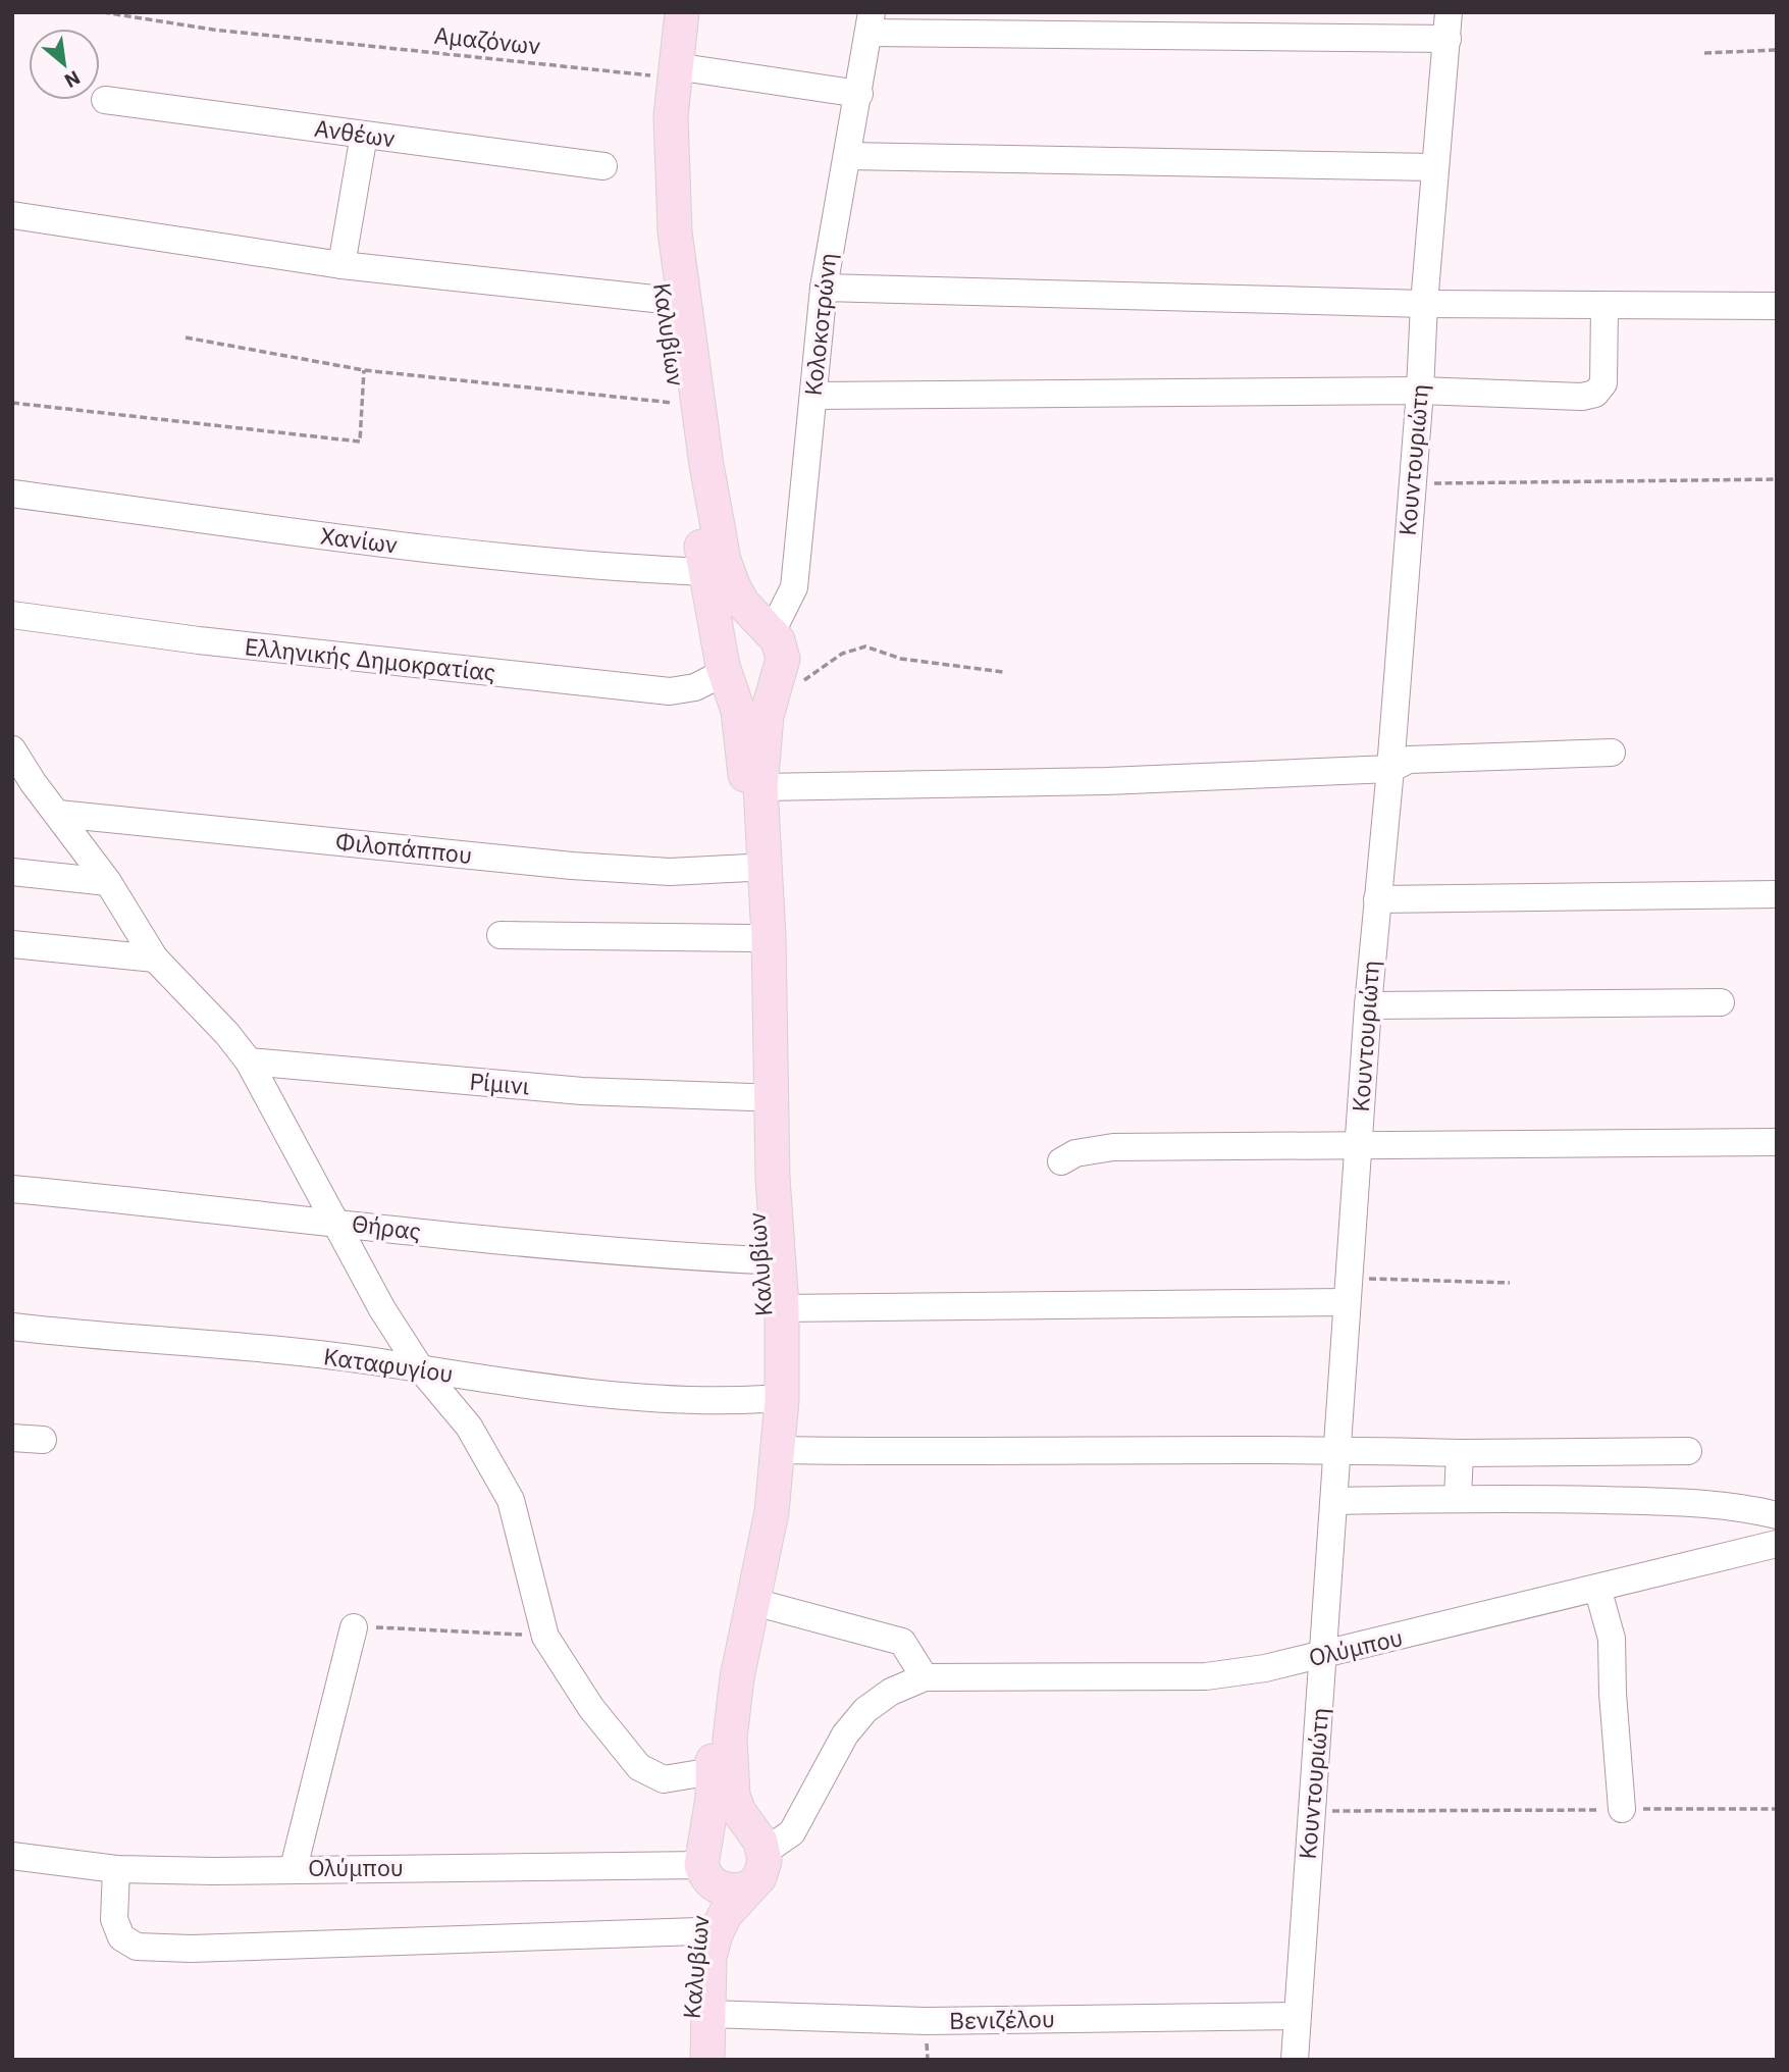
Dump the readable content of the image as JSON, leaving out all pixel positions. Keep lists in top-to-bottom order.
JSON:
{
  "streets": {
    "main road": ["Καλυβίων"],
    "street": [
      "Ανθέων",
      "Κολοκοτρώνη",
      "Κουντουριώτη",
      "Χανίων",
      "Ελληνικής Δημοκρατίας",
      "Φιλοπάππου",
      "Ρίμινι",
      "Θήρας",
      "Καταφυγίου",
      "Ολύμπου",
      "Βενιζέλου"
    ],
    "path": ["Αμαζόνων"]
  },
  "crossings": [
    ["Αμαζόνων", "Καλυβίων"],
    ["Κολοκοτρώνη", "Καλυβίων"],
    ["Κολοκοτρώνη", "Ελληνικής Δημοκρατίας"],
    ["Καλυβίων", "Χανίων"],
    ["Καλυβίων", "Ελληνικής Δημοκρατίας"],
    ["Καλυβίων", "Φιλοπάππου"],
    ["Καλυβίων", "Ρίμινι"],
    ["Καλυβίων", "Θήρας"],
    ["Καλυβίων", "Καταφυγίου"],
    ["Καλυβίων", "Ολύμπου"],
    ["Καλυβίων", "Βενιζέλου"],
    ["Κουντουριώτη", "Ολύμπου"],
    ["Κουντουριώτη", "Βενιζέλου"]
  ],
  "north": "bottom right"
}
